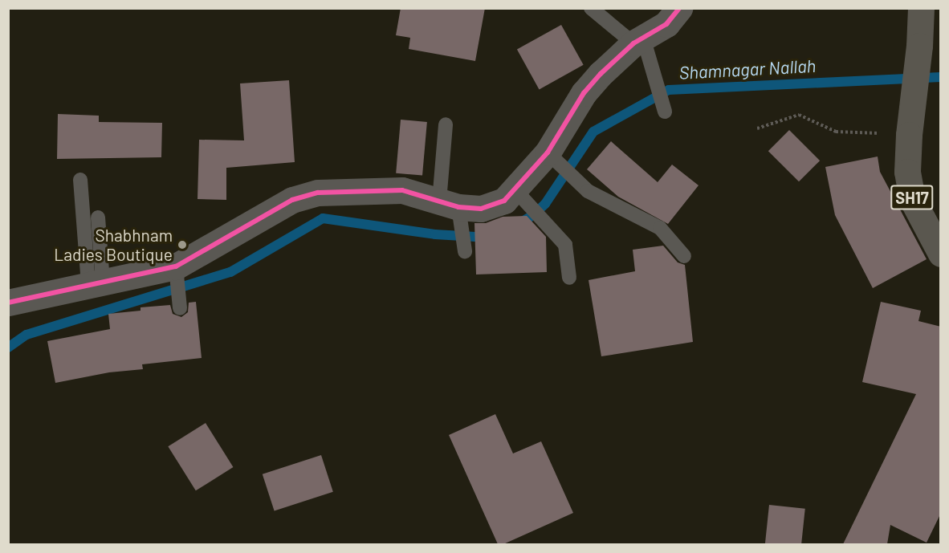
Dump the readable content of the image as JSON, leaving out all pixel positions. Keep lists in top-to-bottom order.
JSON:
{
  "streets": {
    "main road": ["SH17"]
  },
  "water": ["Shamnagar Nallah"],
  "places": ["Shabhnam Ladies Boutique"]
}
